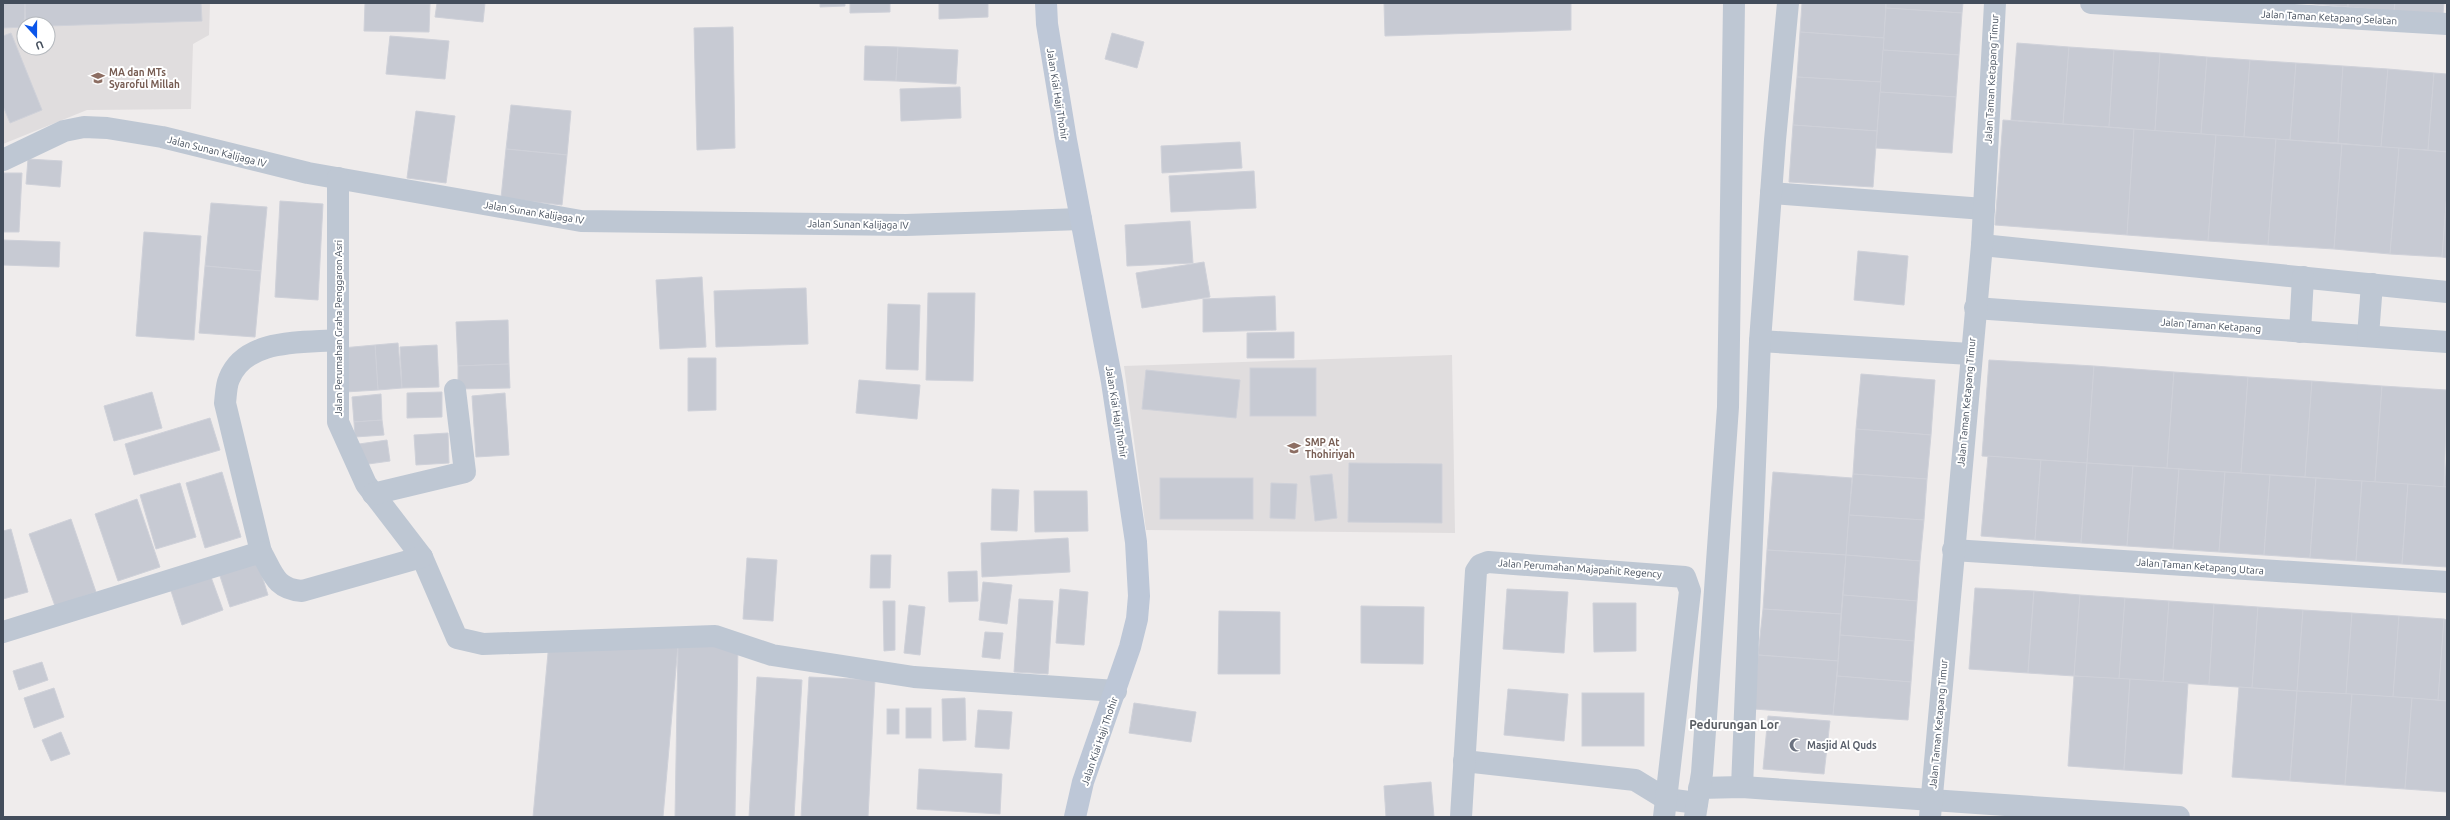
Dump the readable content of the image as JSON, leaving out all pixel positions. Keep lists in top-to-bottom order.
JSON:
{
  "streets": {
    "street": [
      "Jalan Taman Ketapang Selatan",
      "Jalan Taman Ketapang Timur",
      "Jalan Kiai Haji Thohir",
      "Jalan Sunan Kalijaga IV",
      "Jalan Taman Ketapang",
      "Jalan Perumahan Graha Penggaron Asri",
      "Jalan Taman Ketapang Utara",
      "Jalan Perumahan Majapahit Regency"
    ]
  },
  "crossings": [
    ["Jalan Taman Ketapang Timur", "Jalan Taman Ketapang"],
    ["Jalan Taman Ketapang Timur", "Jalan Taman Ketapang Utara"],
    ["Jalan Kiai Haji Thohir", "Jalan Sunan Kalijaga IV"],
    ["Jalan Kiai Haji Thohir", "Jalan Perumahan Graha Penggaron Asri"],
    ["Jalan Sunan Kalijaga IV", "Jalan Perumahan Graha Penggaron Asri"]
  ],
  "districts": ["Pedurungan Lor"],
  "places": {
    "school or university": ["MA dan MTs Syaroful Millah", "SMP At Thohiriyah"],
    "mosque": ["Masjid Al Quds"]
  },
  "north": "bottom"
}
